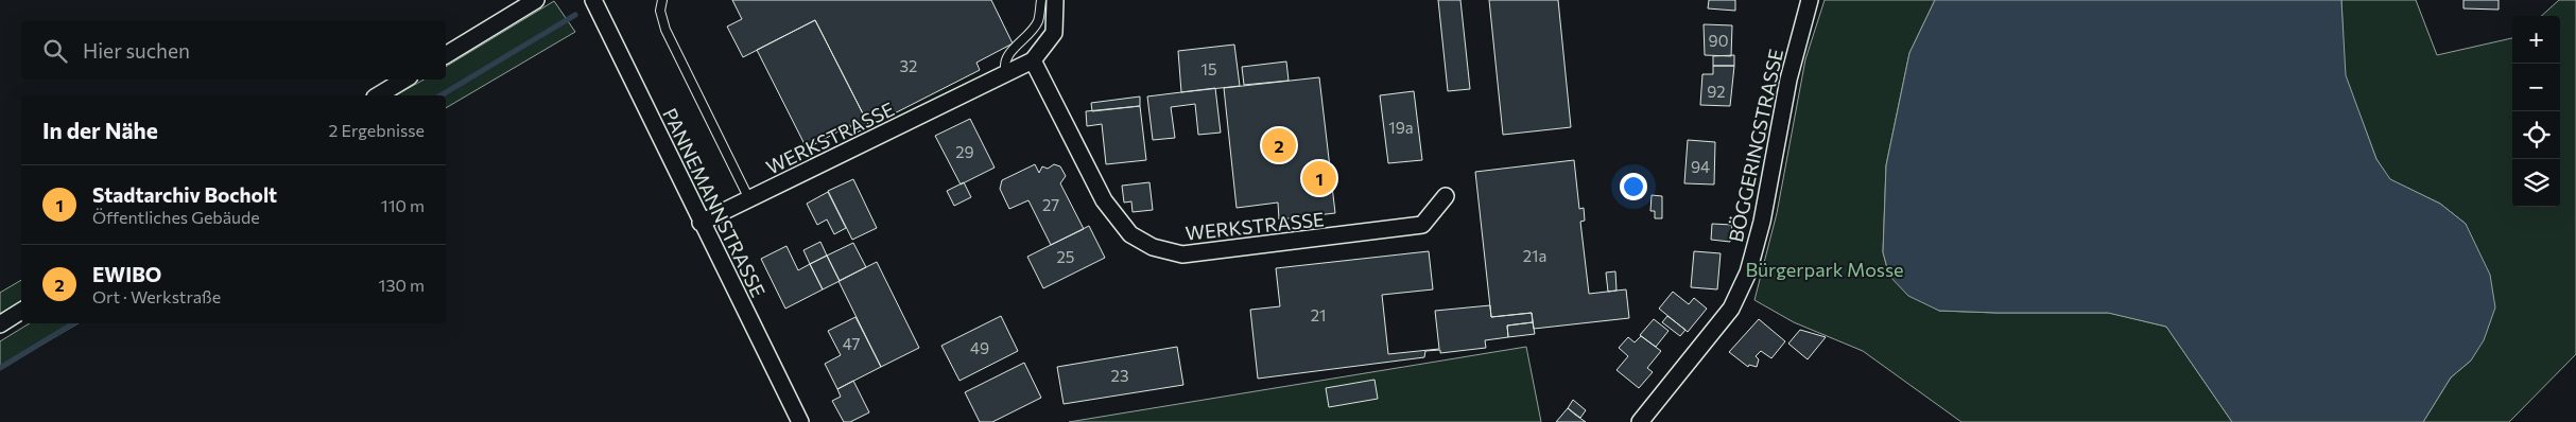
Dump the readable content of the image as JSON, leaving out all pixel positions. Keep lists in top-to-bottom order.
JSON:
{
  "streets": {
    "street": ["WERKSTRASSE", "BÖGGERINGSTRASSE", "PANNEMANNSTRASSE"]
  },
  "crossings": [
    ["WERKSTRASSE", "PANNEMANNSTRASSE"]
  ],
  "parks": ["Bürgerpark Mosse"],
  "house_numbers": [
    "90",
    "32",
    "15",
    "92",
    "19a",
    "29",
    "94",
    "27",
    "21a",
    "25",
    "21",
    "47",
    "49",
    "23"
  ],
  "page": {
    "map_buttons": ["+", "−"],
    "search": "Hier suchen",
    "heading": ["In der Nähe", "2 Ergebnisse"],
    "pins": ["2", "1"],
    "list": [
      {
        "mark": "1",
        "name": "Stadtarchiv Bocholt",
        "note": "Öffentliches Gebäude",
        "value": "110 m"
      },
      {
        "mark": "2",
        "name": "EWIBO",
        "note": "Ort · Werkstraße",
        "value": "130 m"
      }
    ]
  }
}
